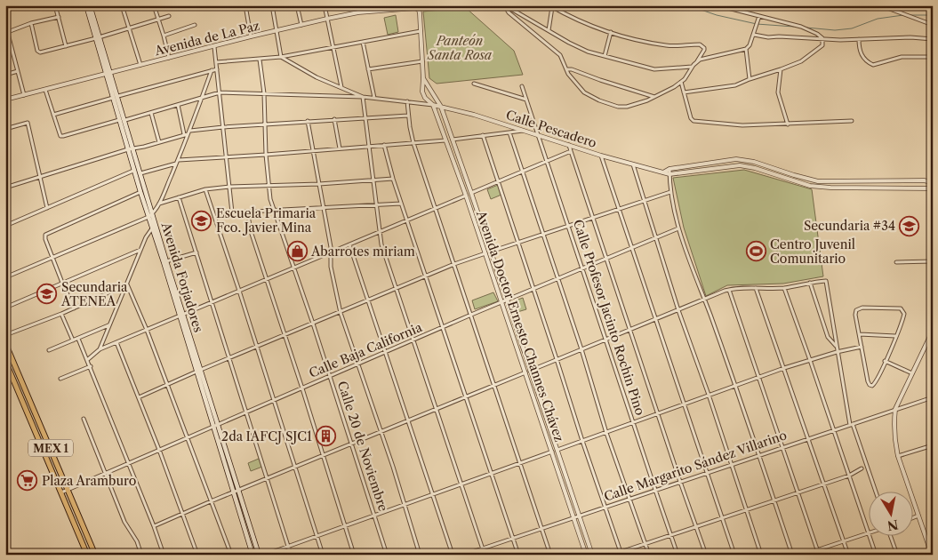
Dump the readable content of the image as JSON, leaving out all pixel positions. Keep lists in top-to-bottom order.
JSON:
{
  "streets": {
    "main road": ["Avenida Forjadores", "MEX 1"],
    "street": [
      "Avenida de La Paz",
      "Calle Pescadero",
      "Calle Profesor Jacinto Rochin Pino",
      "Avenida Doctor Ernesto Channes Chávez",
      "Calle Baja California",
      "Calle 20 de Noviembre",
      "Calle Margarito Sández Villarino"
    ]
  },
  "crossings": [
    ["Avenida de La Paz", "Avenida Forjadores"],
    ["Avenida de La Paz", "Avenida Doctor Ernesto Channes Chávez"],
    ["Calle Pescadero", "Calle Profesor Jacinto Rochin Pino"],
    ["Calle Pescadero", "Avenida Doctor Ernesto Channes Chávez"],
    ["Avenida Forjadores", "Calle Baja California"],
    ["Calle Profesor Jacinto Rochin Pino", "Calle Baja California"],
    ["Calle Profesor Jacinto Rochin Pino", "Calle Margarito Sández Villarino"],
    ["Avenida Doctor Ernesto Channes Chávez", "Calle Baja California"],
    ["Avenida Doctor Ernesto Channes Chávez", "Calle Margarito Sández Villarino"],
    ["Calle Baja California", "Calle 20 de Noviembre"],
    ["Calle Baja California", "MEX 1"]
  ],
  "parks": ["Panteón Santa Rosa"],
  "places": {
    "school or university": ["Escuela Primaria Fco. Javier Mina", "Secundaria #34", "Secundaria ATENEA"],
    "shop": ["Abarrotes miriam"],
    "sports": ["Centro Juvenil Comunitario"],
    "building": ["2da IAFCJ SJC1"],
    "supermarket": ["Plaza Aramburo"]
  },
  "north": "bottom"
}
